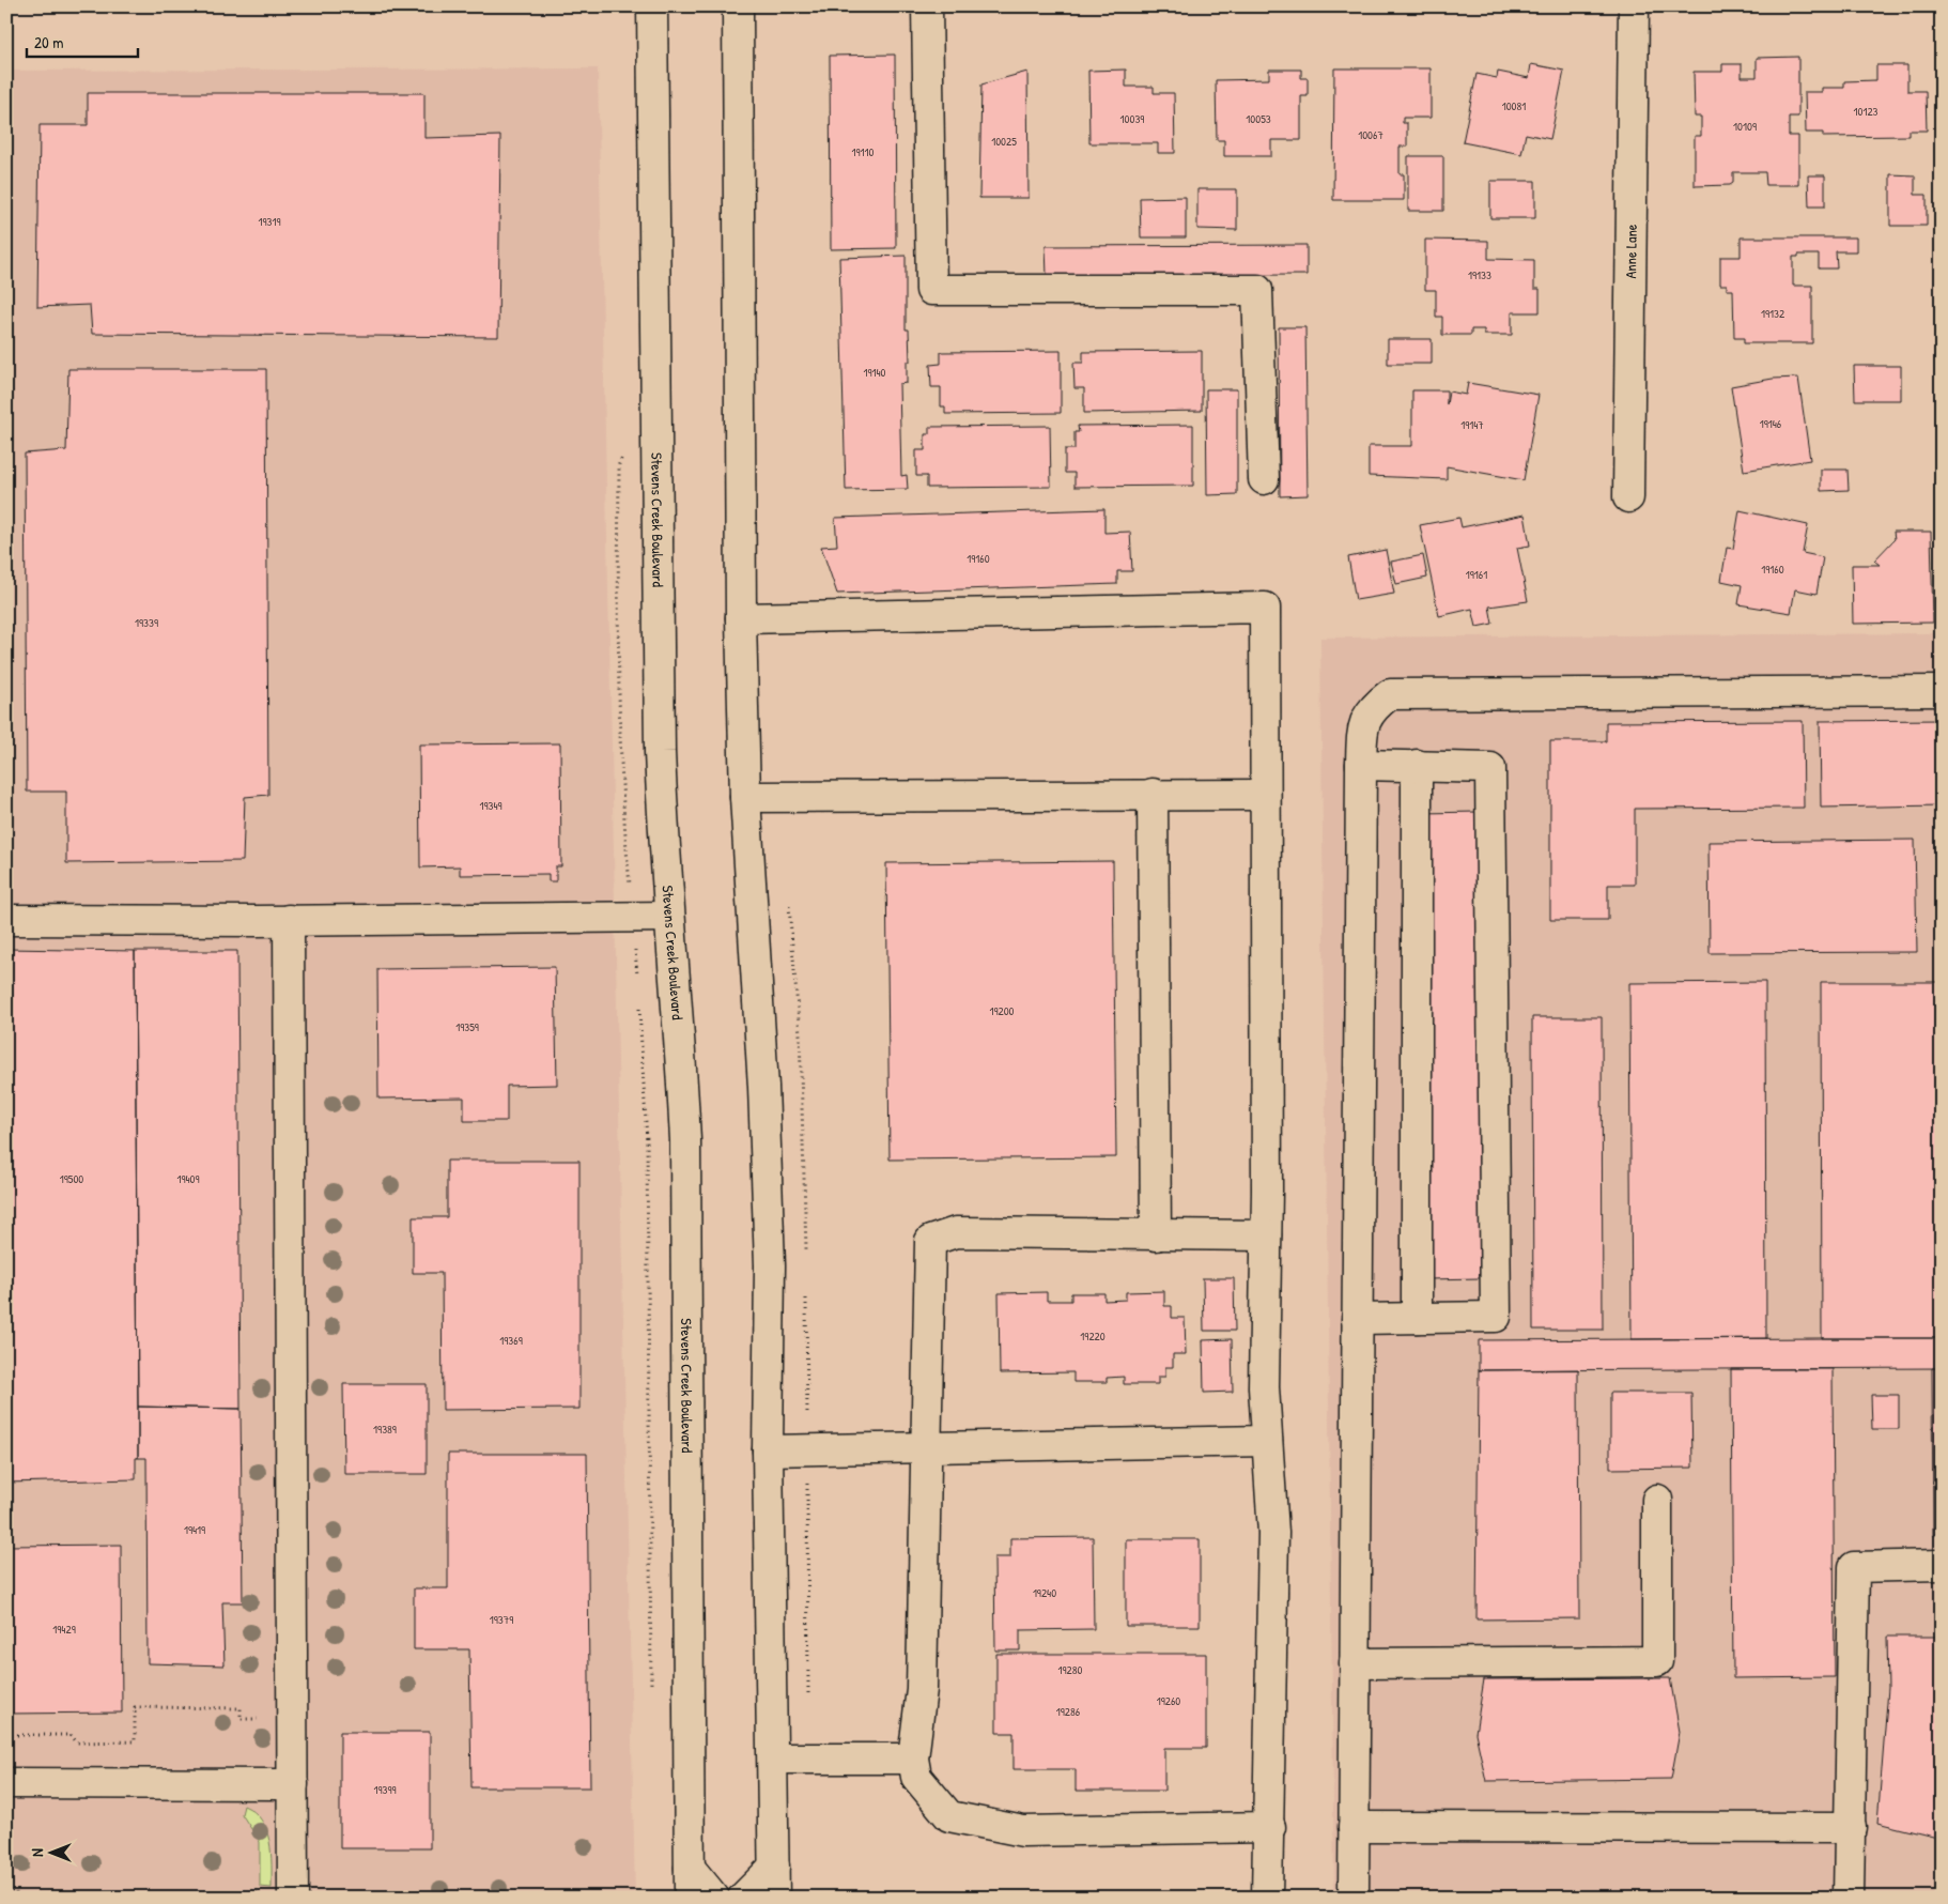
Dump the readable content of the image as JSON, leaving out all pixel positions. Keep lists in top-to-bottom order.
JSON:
{
  "streets": {
    "main road": ["Anne Lane", "Stevens Creek Boulevard"]
  },
  "house_numbers": [
    "10081",
    "10123",
    "10039",
    "10053",
    "10109",
    "10067",
    "10025",
    "19110",
    "19319",
    "19133",
    "19132",
    "19140",
    "19146",
    "19147",
    "19160",
    "19160",
    "19161",
    "19339",
    "19349",
    "19200",
    "19359",
    "19500",
    "19409",
    "19220",
    "19369",
    "19389",
    "19419",
    "19240",
    "19379",
    "19429",
    "19280",
    "19260",
    "19286",
    "19399"
  ],
  "scale_bar": "20 m",
  "north": "left"
}
